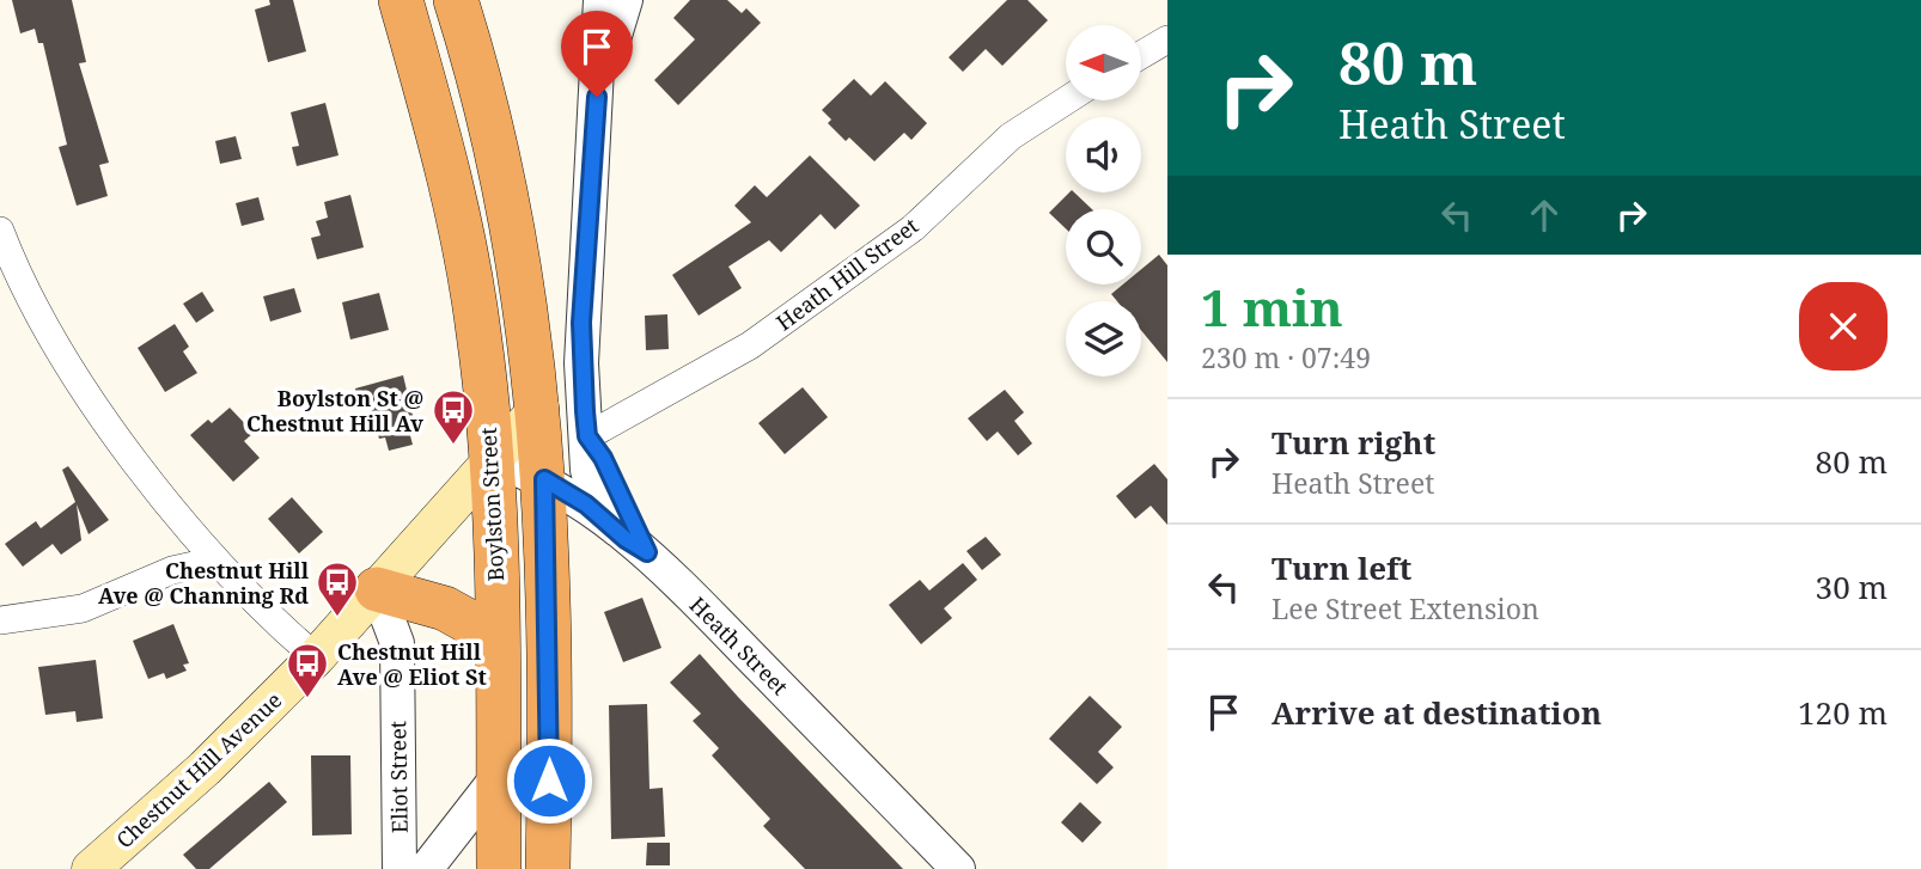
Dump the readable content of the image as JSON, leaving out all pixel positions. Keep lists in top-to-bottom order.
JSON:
{
  "streets": {
    "highway": ["Boylston Street"],
    "main road": ["Chestnut Hill Avenue"],
    "street": ["Heath Hill Street", "Heath Street", "Eliot Street"]
  },
  "crossings": [
    ["Boylston Street", "Heath Street"],
    ["Boylston Street", "Chestnut Hill Avenue"],
    ["Heath Street", "Chestnut Hill Avenue"],
    ["Chestnut Hill Avenue", "Eliot Street"]
  ],
  "places": {
    "bus stop": ["Boylston St @ Chestnut Hill Av", "Chestnut Hill Ave @ Channing Rd", "Chestnut Hill Ave @ Eliot St"]
  },
  "north": "left",
  "page": {
    "turn": ["80 m", "Heath Street"],
    "heading": ["1 min", "230 m · 07:49"],
    "list": [
      {
        "name": "Turn right",
        "note": "Heath Street",
        "value": "80 m"
      },
      {
        "name": "Turn left",
        "note": "Lee Street Extension",
        "value": "30 m"
      },
      {
        "name": "Arrive at destination",
        "value": "120 m"
      }
    ]
  }
}
